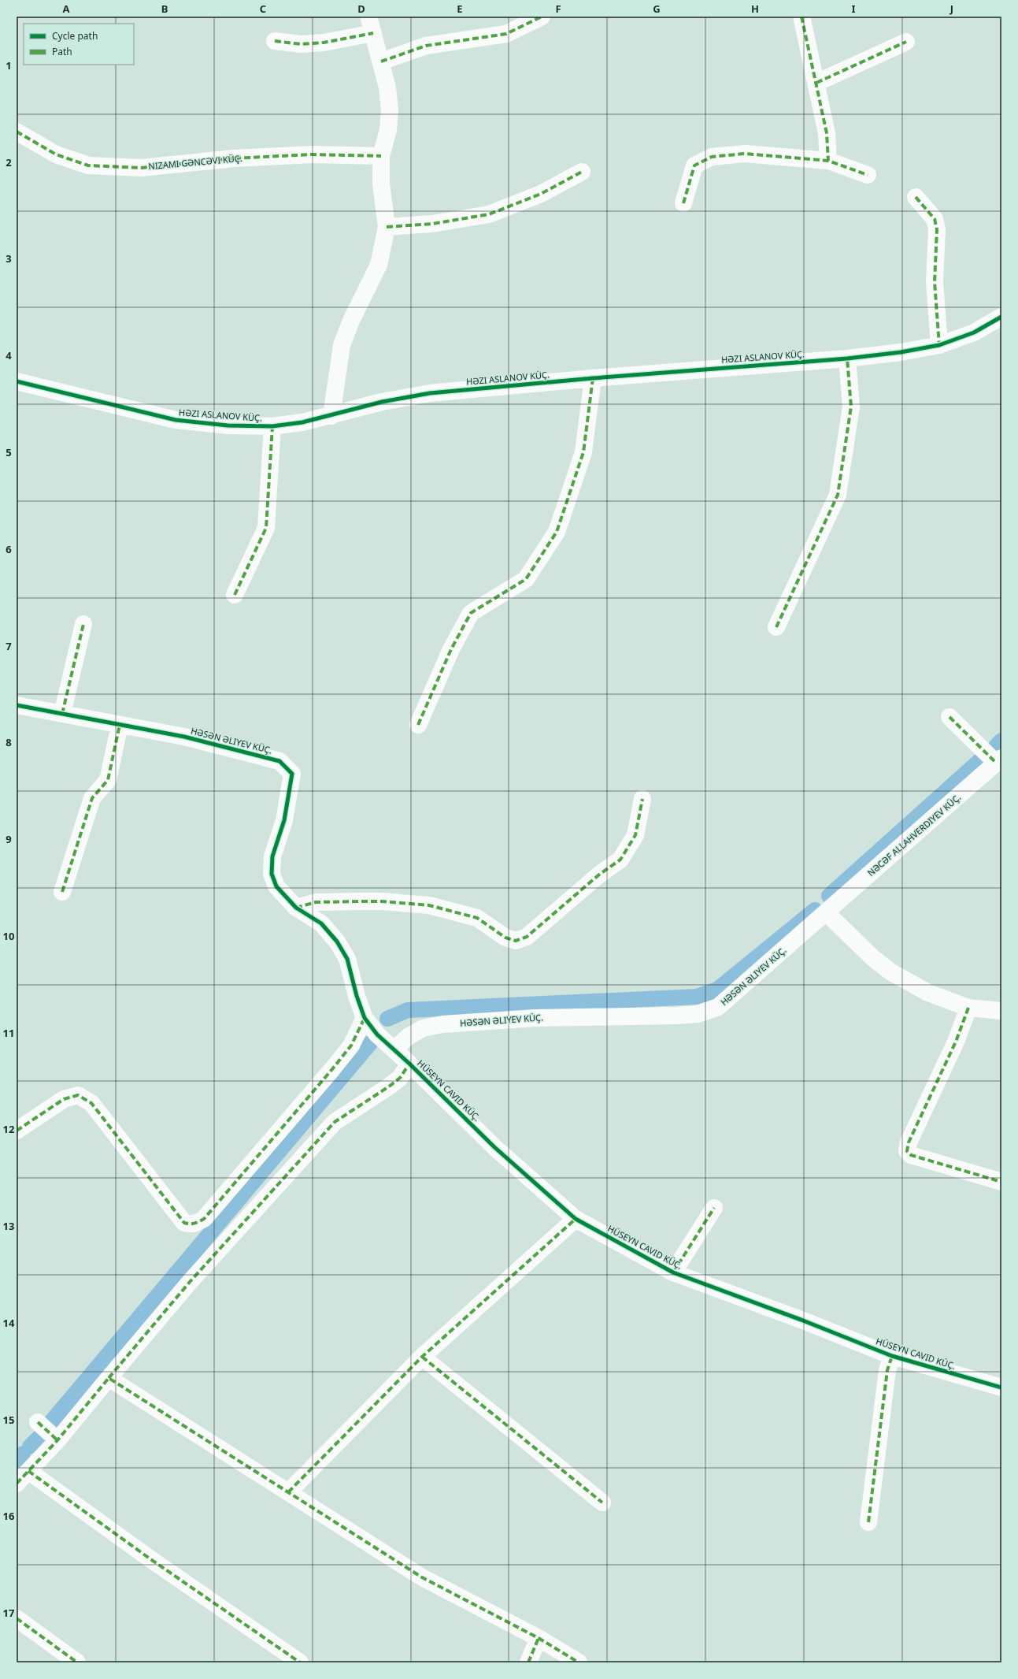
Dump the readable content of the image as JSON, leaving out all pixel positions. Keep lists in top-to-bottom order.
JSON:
{
  "streets": {
    "street": [
      "NIZAMI GƏNCƏVI KÜÇ.",
      "HƏZI ASLANOV KÜÇ.",
      "HƏSƏN ƏLIYEV KÜÇ.",
      "NƏCƏF ALLAHVERDIYEV KÜÇ.",
      "HÜSEYN CAVID KÜÇ."
    ]
  },
  "crossings": [
    ["HƏSƏN ƏLIYEV KÜÇ.", "NƏCƏF ALLAHVERDIYEV KÜÇ."],
    ["HƏSƏN ƏLIYEV KÜÇ.", "HÜSEYN CAVID KÜÇ."]
  ],
  "legend": ["Cycle path", "Path"],
  "grid": {
    "columns": [
      "A",
      "B",
      "C",
      "D",
      "E",
      "F",
      "G",
      "H",
      "I",
      "J"
    ],
    "rows": [
      "1",
      "2",
      "3",
      "4",
      "5",
      "6",
      "7",
      "8",
      "9",
      "10",
      "11",
      "12",
      "13",
      "14",
      "15",
      "16",
      "17"
    ]
  }
}
